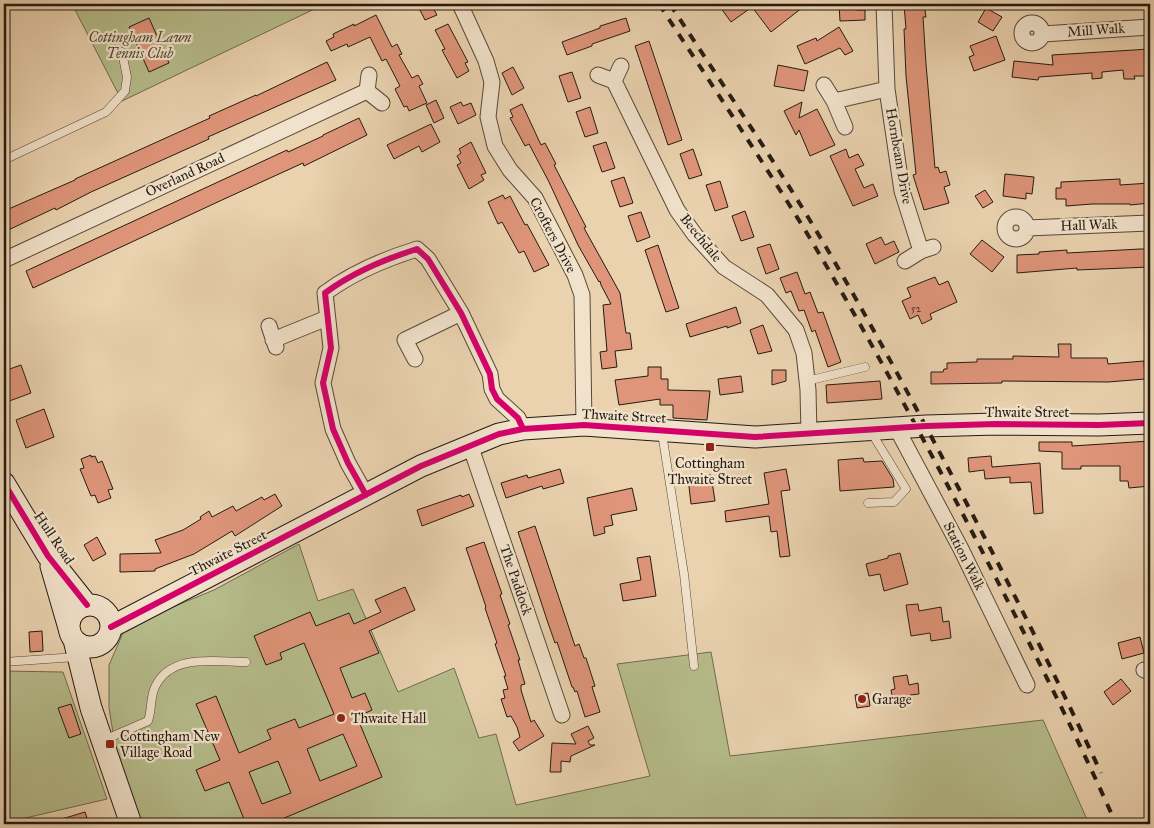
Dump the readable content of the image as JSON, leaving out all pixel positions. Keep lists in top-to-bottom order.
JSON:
{
  "streets": {
    "main road": ["Thwaite Street", "Hull Road"],
    "street": [
      "Mill Walk",
      "Hornbeam Drive",
      "Overland Road",
      "Hall Walk",
      "Crofters Drive",
      "Beechdale",
      "Station Walk",
      "The Paddock"
    ]
  },
  "crossings": [
    ["Crofters Drive", "Thwaite Street"],
    ["Beechdale", "Thwaite Street"],
    ["Thwaite Street", "Hull Road"],
    ["Thwaite Street", "Station Walk"],
    ["Thwaite Street", "The Paddock"]
  ],
  "parks": ["Cottingham Lawn Tennis Club"],
  "places": {
    "transit": ["Cottingham Thwaite Street", "Cottingham New Village Road"],
    "other": ["Garage", "Thwaite Hall"]
  },
  "house_numbers": ["52"]
}
